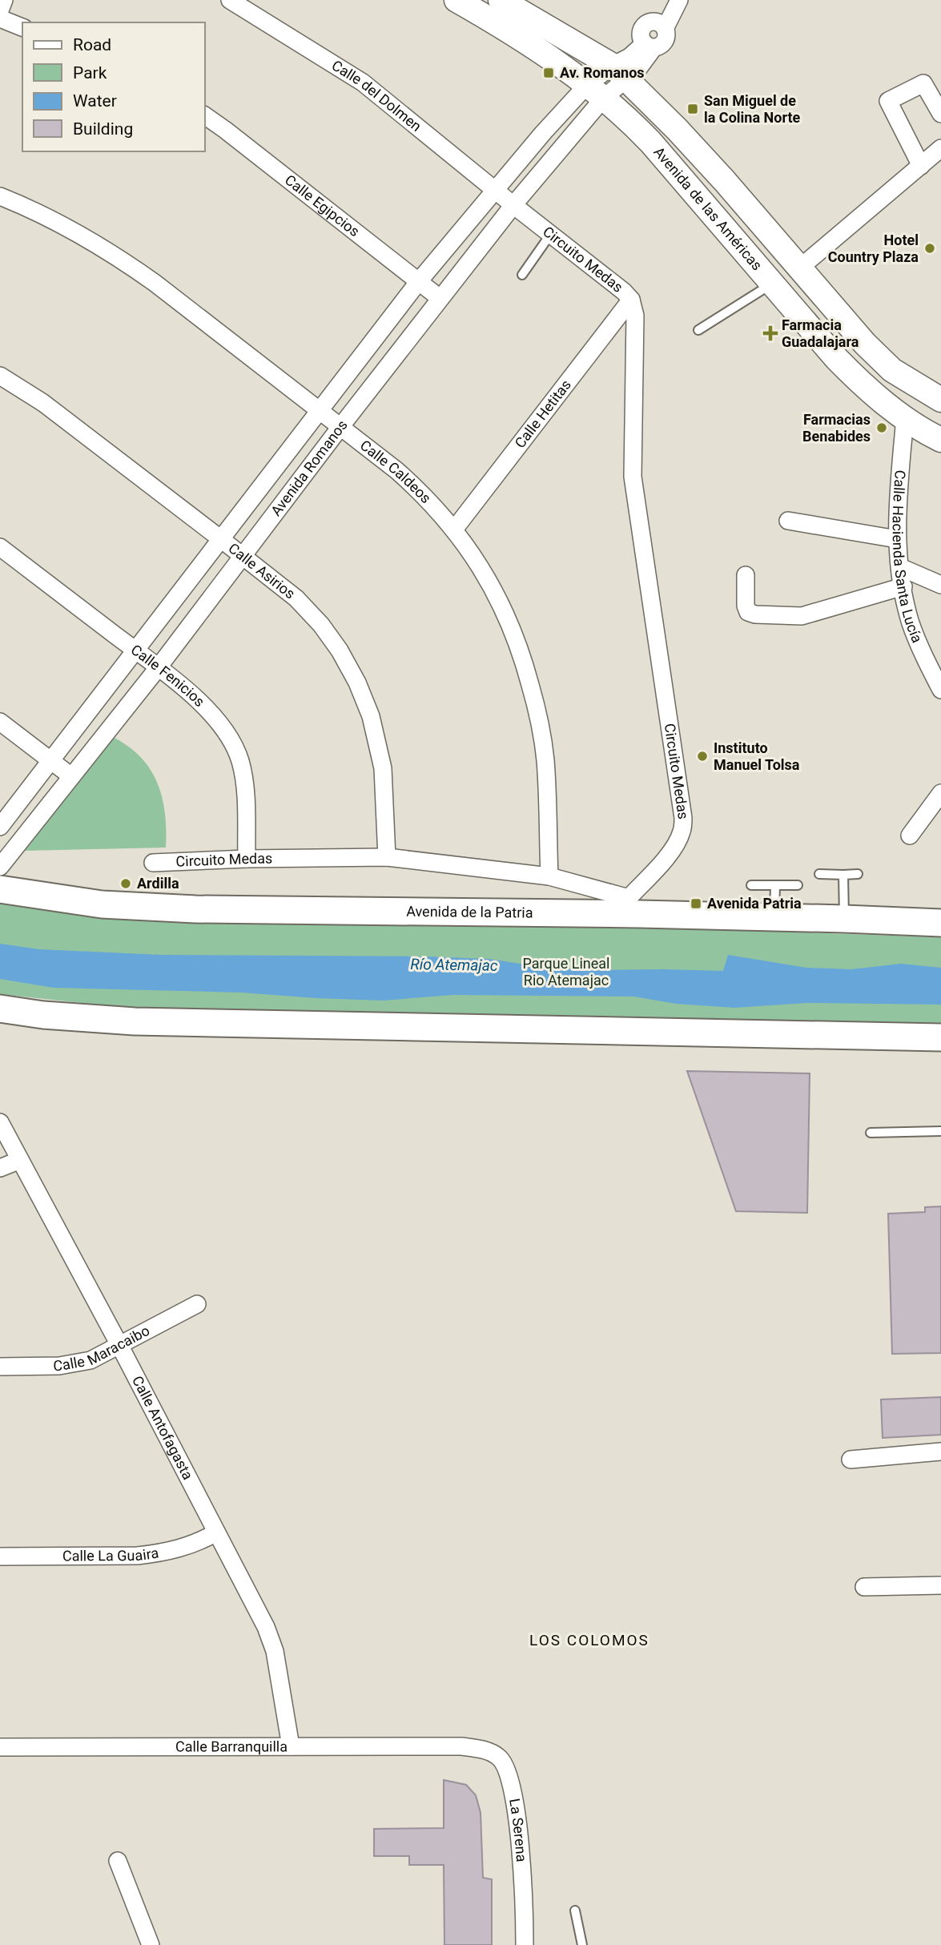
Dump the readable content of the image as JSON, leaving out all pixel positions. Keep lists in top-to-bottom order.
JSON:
{
  "streets": {
    "main road": ["Avenida de las Américas", "Avenida de la Patria"],
    "street": [
      "Calle del Dolmen",
      "Calle Egipcios",
      "Circuito Medas",
      "Calle Hetitas",
      "Avenida Romanos",
      "Calle Caldeos",
      "Calle Hacienda Santa Lucía",
      "Calle Asirios",
      "Calle Fenicios",
      "Calle Maracaibo",
      "Calle Antofagasta",
      "Calle La Guaira",
      "Calle Barranquilla",
      "La Serena"
    ]
  },
  "crossings": [
    ["Calle del Dolmen", "Circuito Medas"],
    ["Calle del Dolmen", "Avenida Romanos"],
    ["Calle Egipcios", "Avenida Romanos"],
    ["Avenida de las Américas", "Avenida Romanos"],
    ["Avenida de las Américas", "Calle Hacienda Santa Lucía"],
    ["Circuito Medas", "Calle Hetitas"],
    ["Circuito Medas", "Avenida Romanos"],
    ["Circuito Medas", "Calle Caldeos"],
    ["Circuito Medas", "Calle Asirios"],
    ["Circuito Medas", "Calle Fenicios"],
    ["Circuito Medas", "Avenida de la Patria"],
    ["Calle Hetitas", "Calle Caldeos"],
    ["Avenida Romanos", "Calle Caldeos"],
    ["Avenida Romanos", "Calle Asirios"],
    ["Avenida Romanos", "Calle Fenicios"],
    ["Calle Maracaibo", "Calle Antofagasta"],
    ["Calle Antofagasta", "Calle La Guaira"],
    ["Calle Antofagasta", "Calle Barranquilla"],
    ["Calle Barranquilla", "La Serena"]
  ],
  "districts": ["LOS COLOMOS"],
  "water": ["Río Atemajac"],
  "parks": ["Parque Lineal Rio Atemajac"],
  "places": {
    "transit": ["Av. Romanos", "San Miguel de la Colina Norte", "Avenida Patria"],
    "other": [
      "Hotel Country Plaza",
      "Farmacias Benabides",
      "Instituto Manuel Tolsa",
      "Ardilla"
    ],
    "health": ["Farmacia Guadalajara"]
  },
  "legend": [
    "Road",
    "Park",
    "Water",
    "Building"
  ]
}
